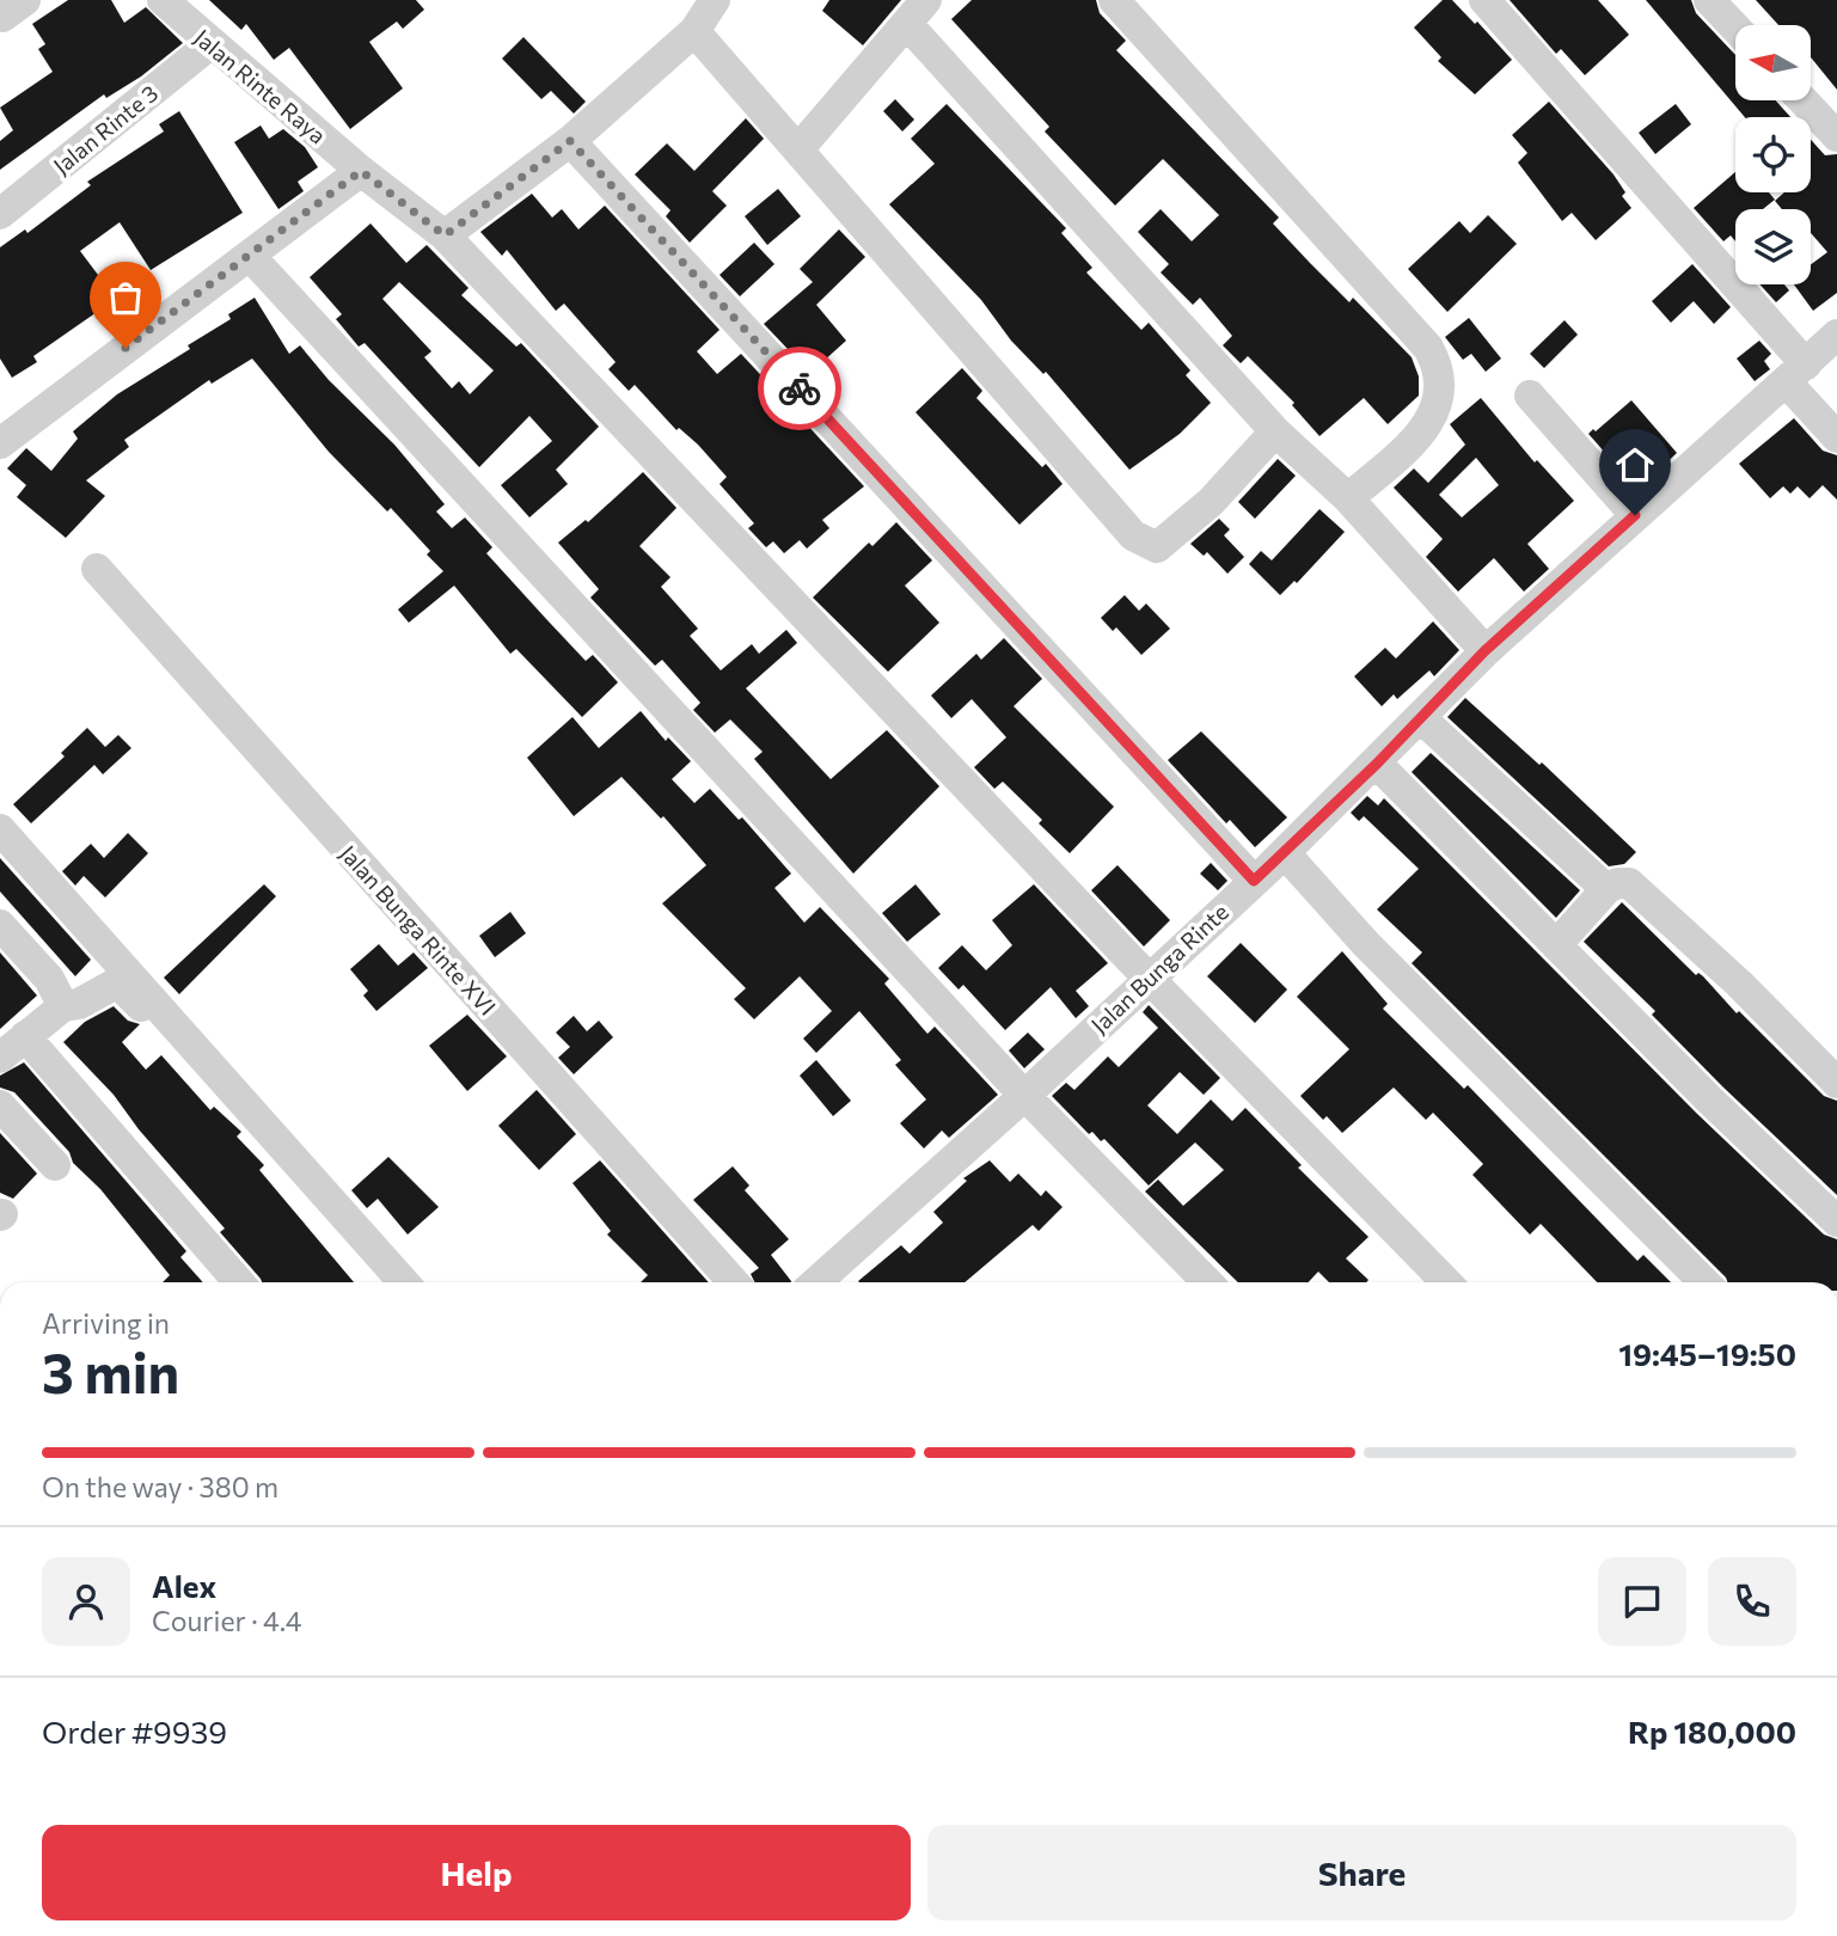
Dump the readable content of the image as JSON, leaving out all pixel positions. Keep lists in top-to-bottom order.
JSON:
{
  "streets": {
    "street": [
      "Jalan Rinte Raya",
      "Jalan Rinte 3",
      "Jalan Bunga Rinte XVI",
      "Jalan Bunga Rinte"
    ]
  },
  "crossings": [
    ["Jalan Rinte Raya", "Jalan Rinte 3"],
    ["Jalan Rinte Raya", "Jalan Bunga Rinte"]
  ],
  "north": "left",
  "page": {
    "heading": ["3 min", "Arriving in", "19:45–19:50"],
    "panel": [
      "Alex",
      "Courier · 4.4",
      "Order #9939",
      "Rp 180,000"
    ],
    "bar": "On the way · 380 m",
    "buttons": ["Help", "Share"]
  }
}
